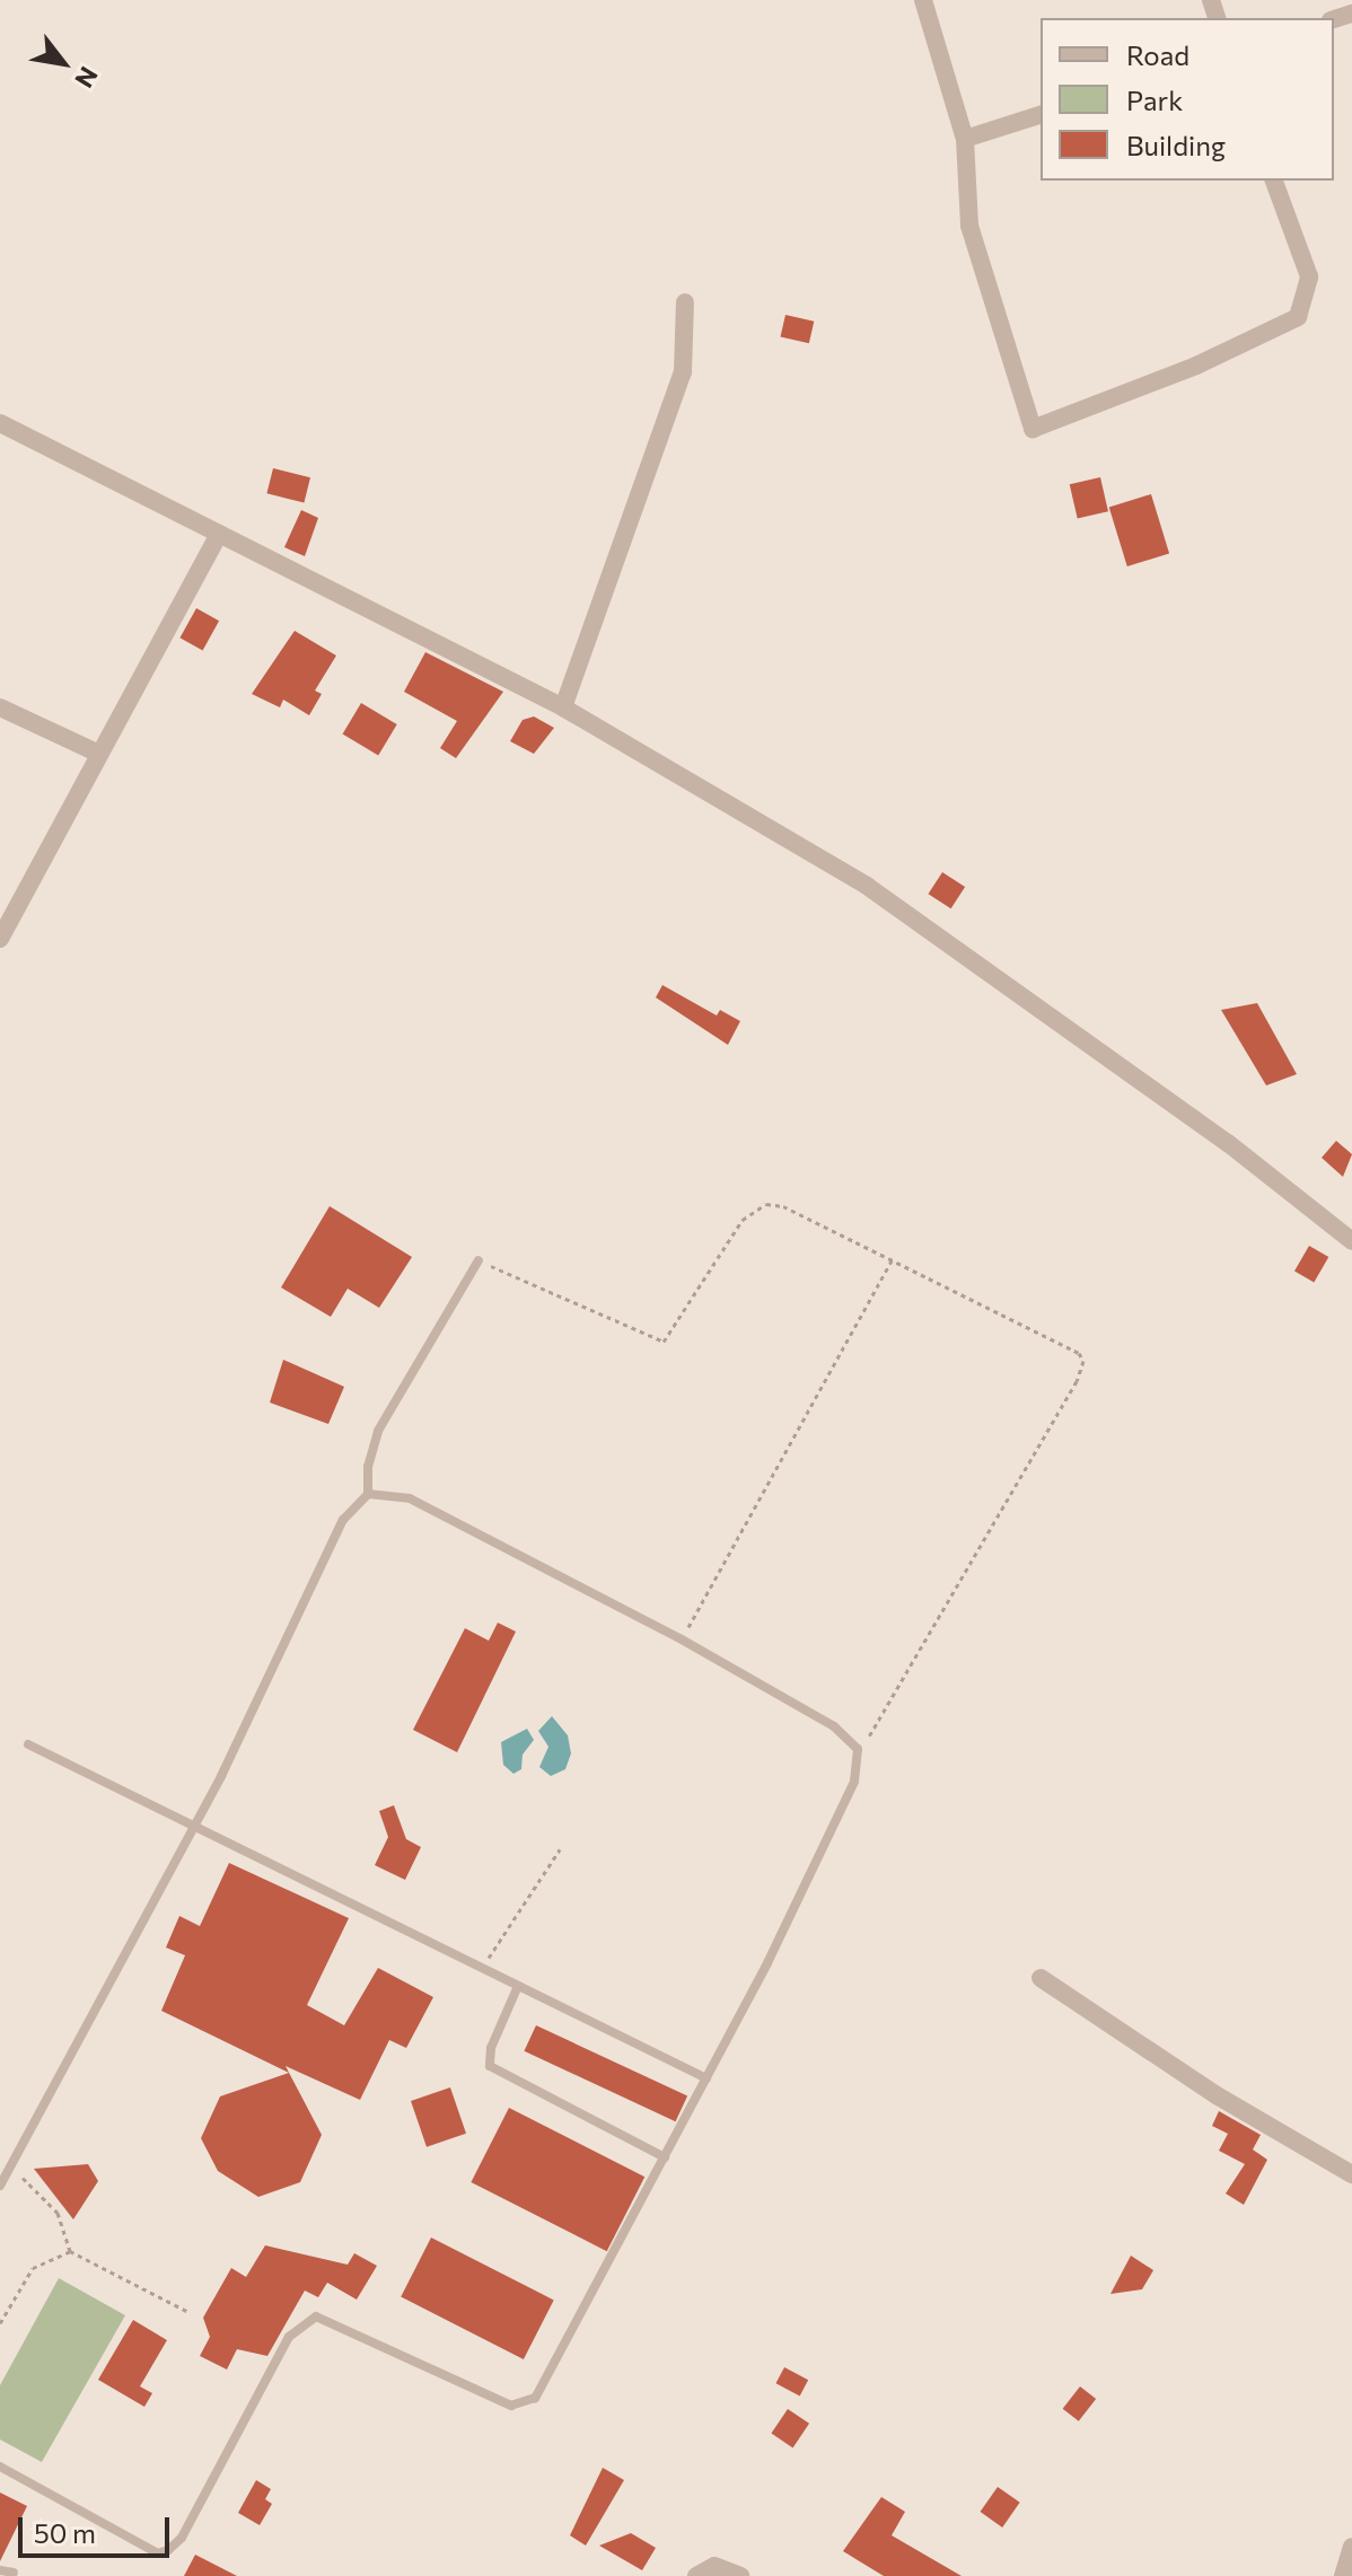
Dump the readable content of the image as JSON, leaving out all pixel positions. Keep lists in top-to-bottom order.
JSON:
{
  "legend": ["Road", "Park", "Building"],
  "scale_bar": "50 m",
  "north": "bottom right"
}
